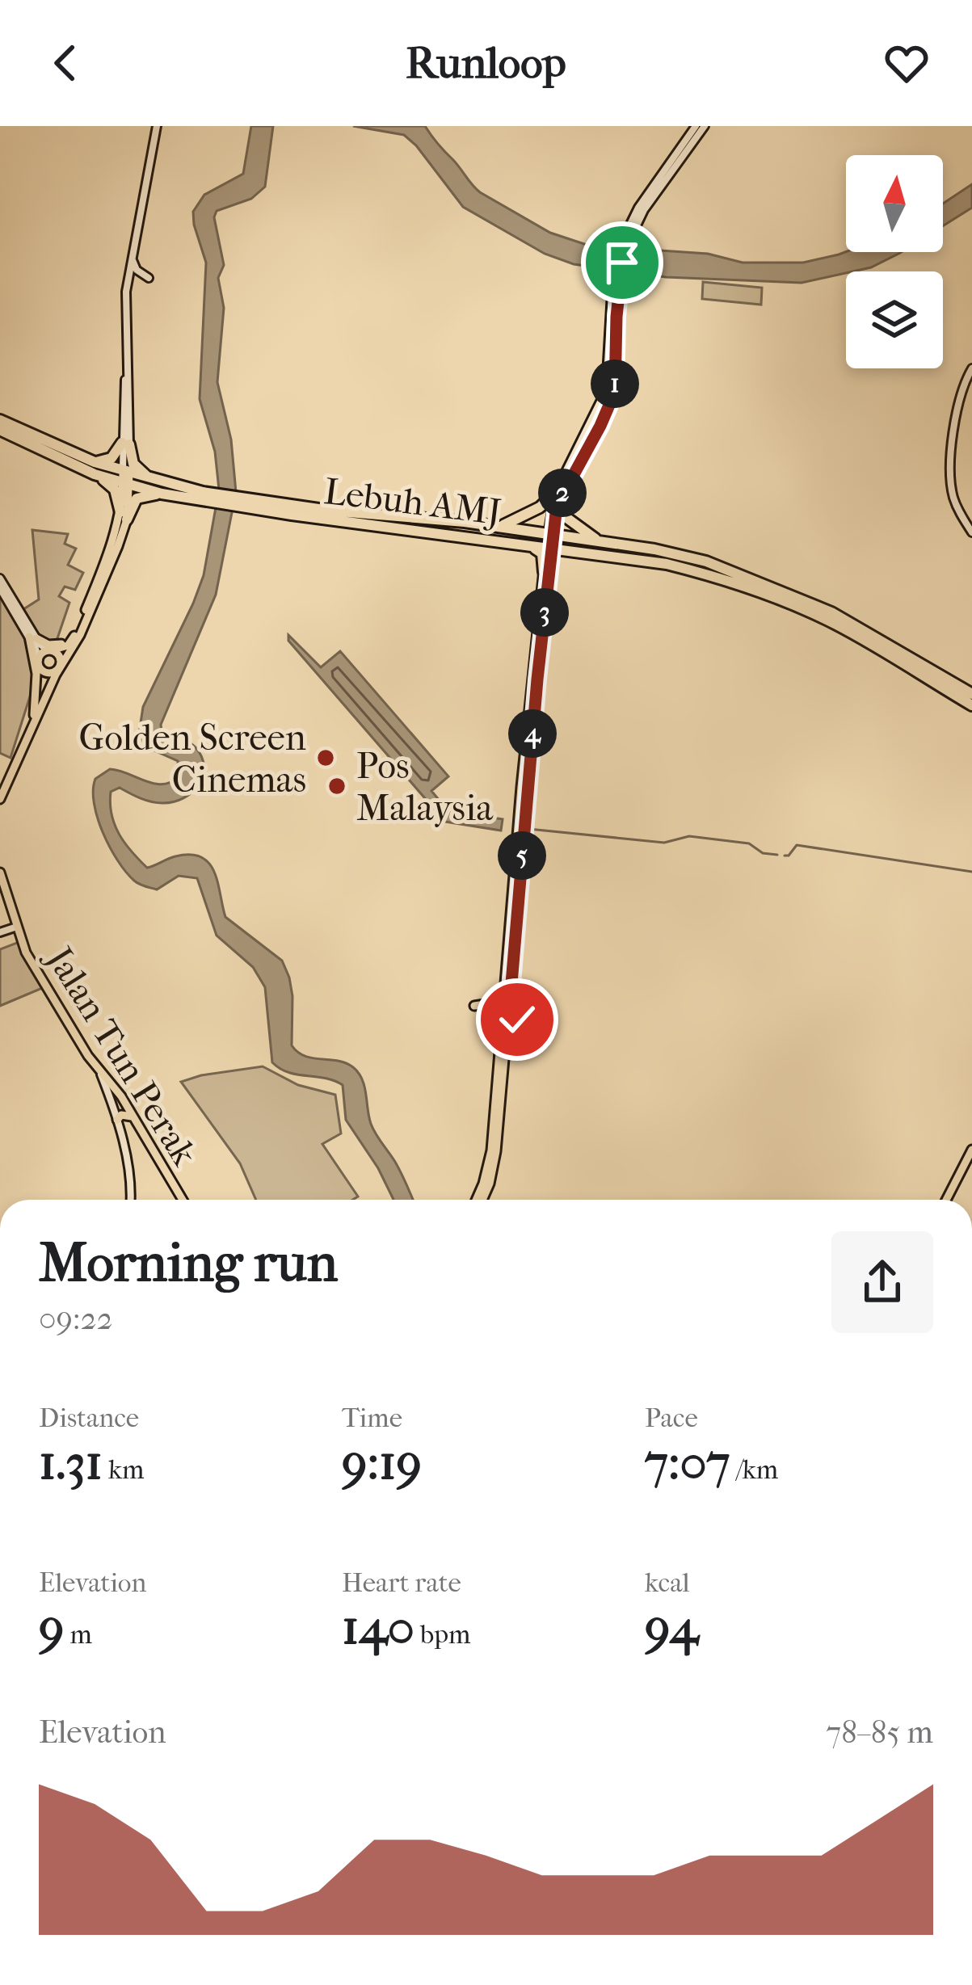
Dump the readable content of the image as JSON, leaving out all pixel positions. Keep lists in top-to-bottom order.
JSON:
{
  "streets": {
    "highway": ["Lebuh AMJ"],
    "main road": ["Jalan Tun Perak"]
  },
  "places": ["Golden Screen Cinemas", "Pos Malaysia"],
  "north": "top",
  "page": {
    "header": "Runloop",
    "pins": [
      "1",
      "2",
      "3",
      "4",
      "5"
    ],
    "heading": ["Morning run", "09:22"],
    "stats": [
      ["Distance", "1.31 km"],
      ["Time", "9:19"],
      ["Pace", "7:07 /km"],
      ["Elevation", "9 m"],
      ["Heart rate", "140 bpm"],
      ["kcal", "94"]
    ],
    "chart": ["Elevation", "78–85 m"]
  }
}
